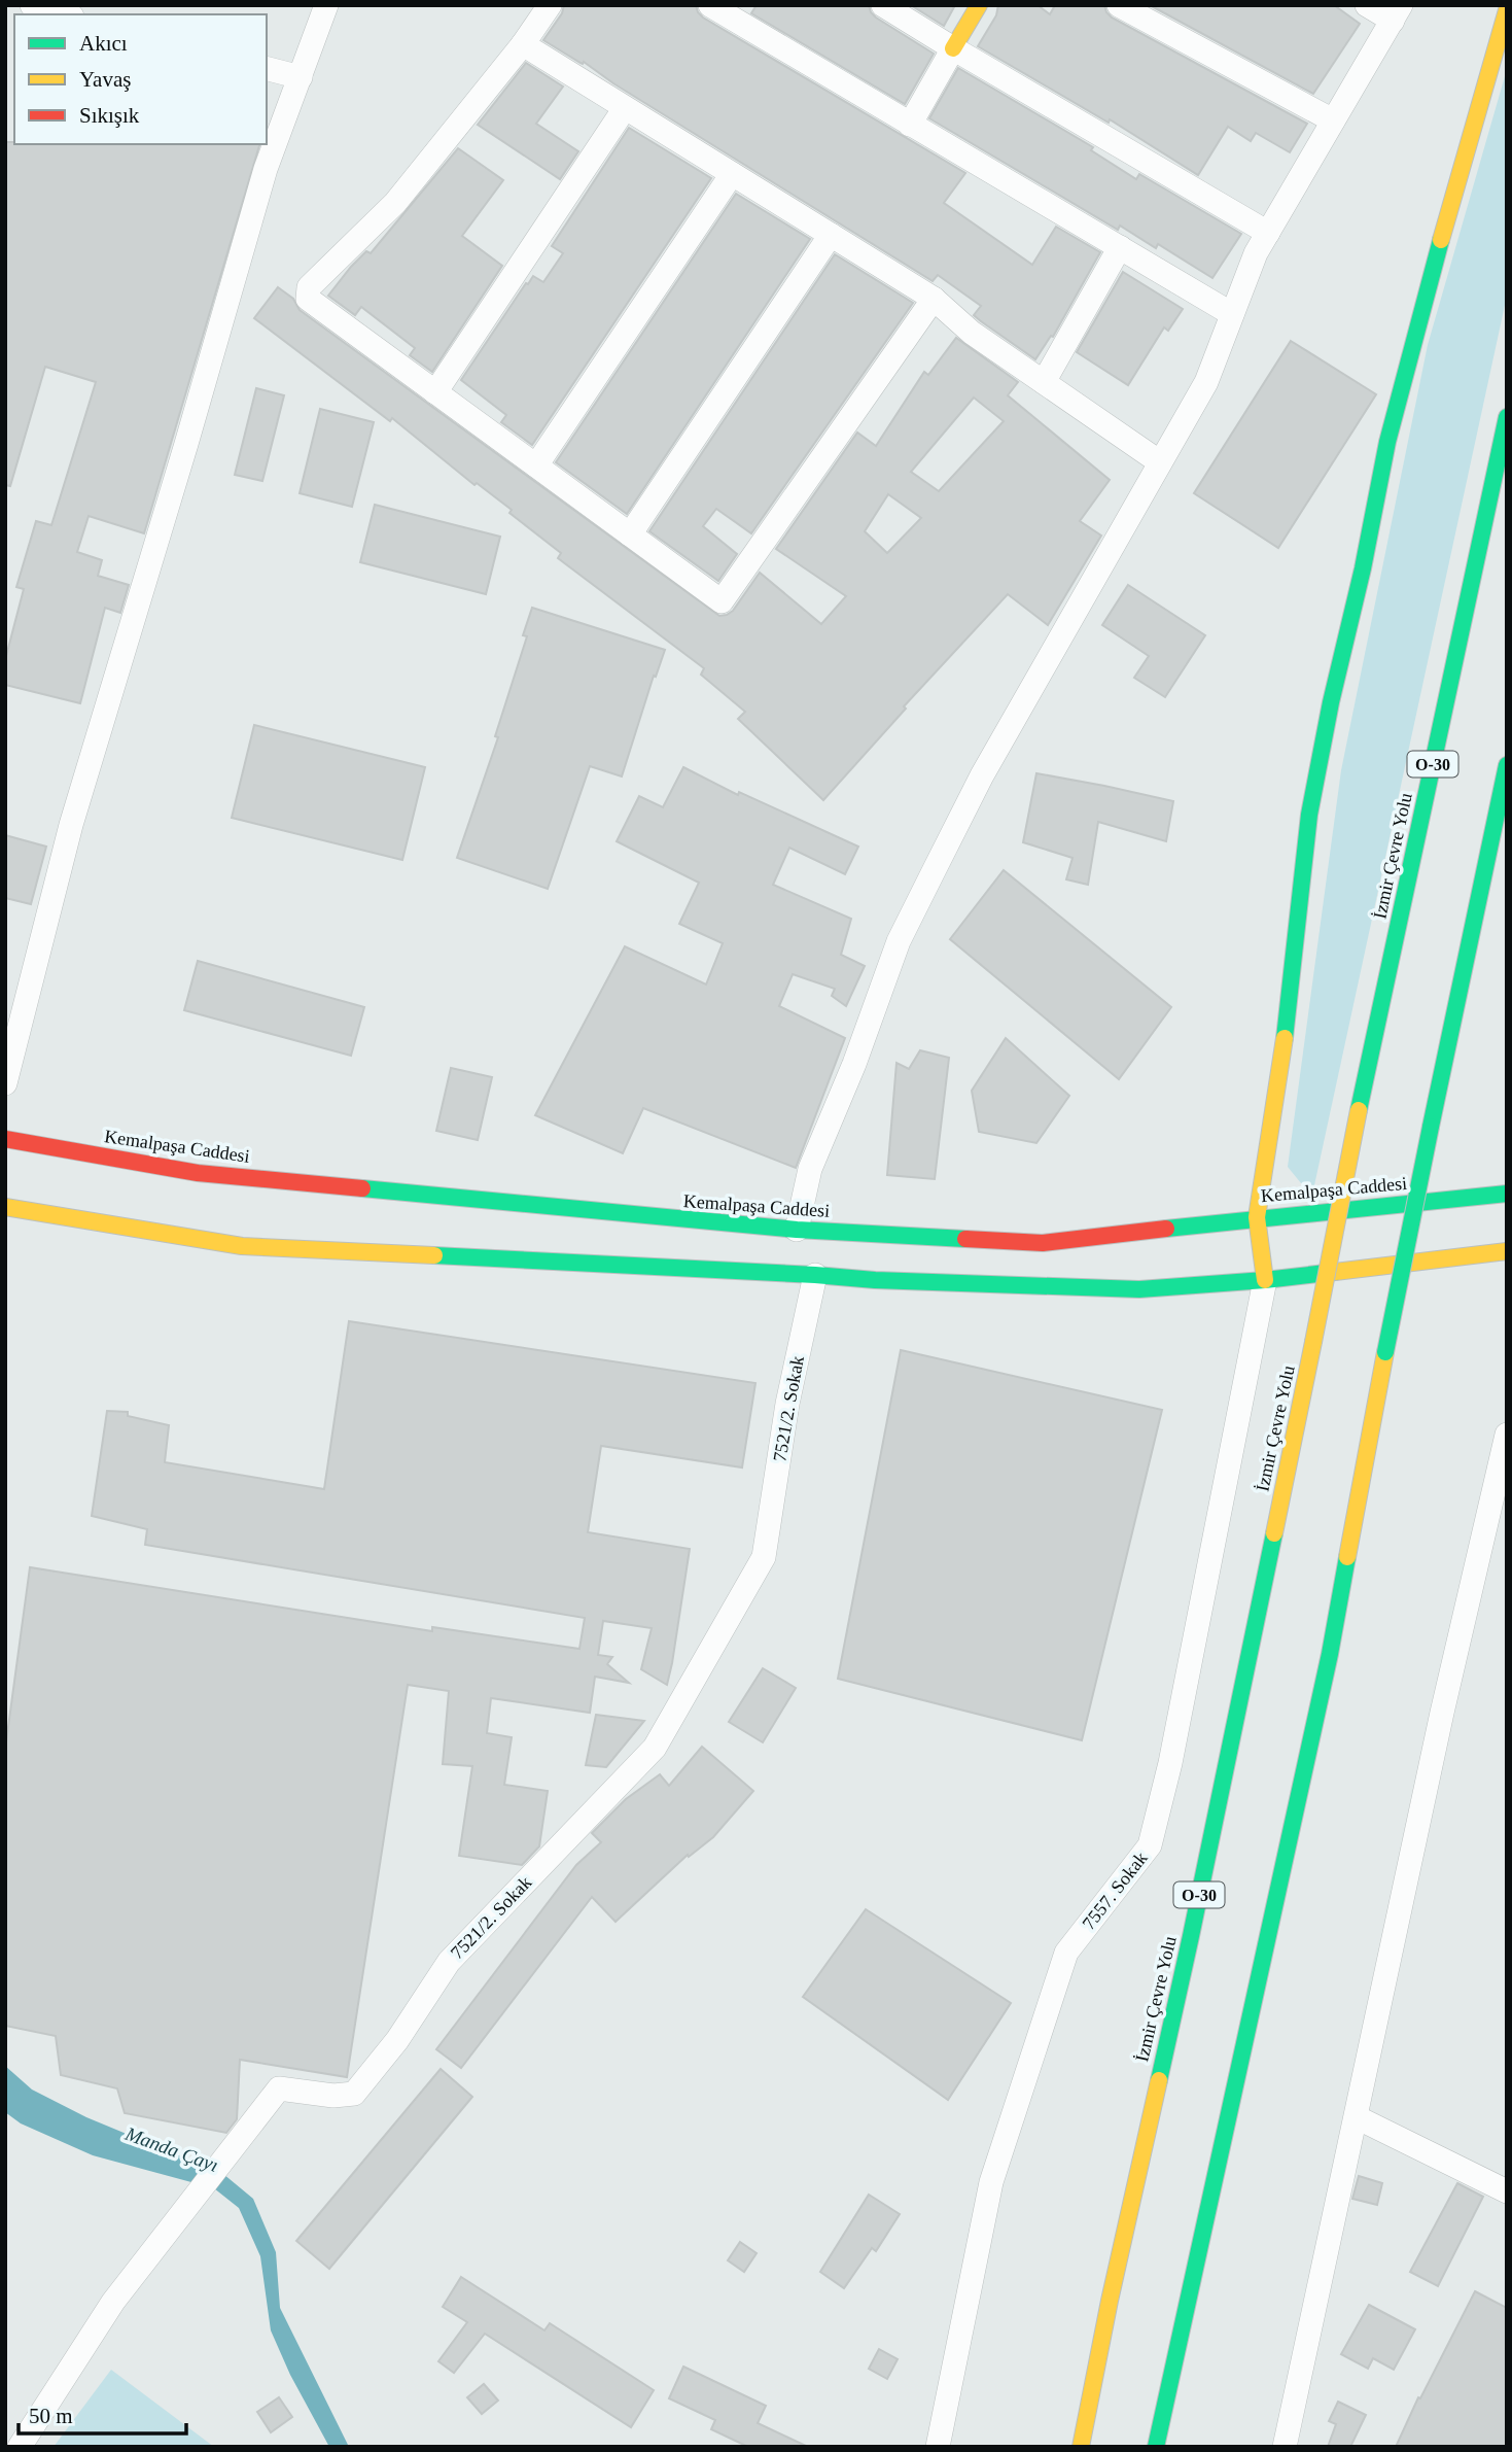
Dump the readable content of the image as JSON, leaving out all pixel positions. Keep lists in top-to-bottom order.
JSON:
{
  "streets": {
    "main road": ["O-30", "İzmir Çevre Yolu", "Kemalpaşa Caddesi"],
    "street": ["7521/2. Sokak", "7557. Sokak"]
  },
  "water": ["Manda Çayı"],
  "legend": ["Akıcı", "Yavaş", "Sıkışık"],
  "scale_bar": "50 m"
}
